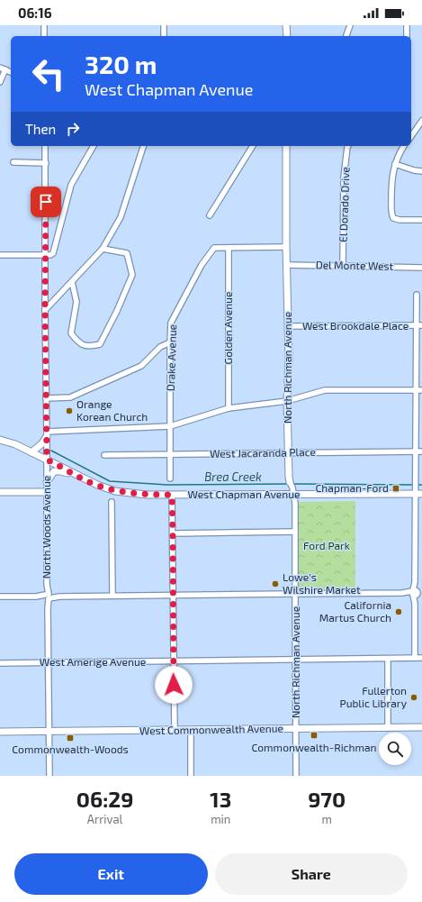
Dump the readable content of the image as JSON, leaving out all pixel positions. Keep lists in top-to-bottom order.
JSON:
{
  "streets": {
    "main road": ["North Richman Avenue", "West Chapman Avenue", "West Commonwealth Avenue"],
    "street": [
      "El Dorado Drive",
      "Del Monte West",
      "West Brookdale Place",
      "Golden Avenue",
      "Drake Avenue",
      "West Jacaranda Place",
      "North Woods Avenue",
      "West Amerige Avenue"
    ]
  },
  "crossings": [
    ["El Dorado Drive", "Del Monte West"],
    ["Del Monte West", "North Richman Avenue"],
    ["West Brookdale Place", "North Richman Avenue"],
    ["Golden Avenue", "Drake Avenue"],
    ["Drake Avenue", "West Jacaranda Place"],
    ["North Richman Avenue", "West Jacaranda Place"],
    ["North Richman Avenue", "West Chapman Avenue"],
    ["North Richman Avenue", "West Amerige Avenue"],
    ["North Richman Avenue", "West Commonwealth Avenue"],
    ["West Chapman Avenue", "North Woods Avenue"],
    ["North Woods Avenue", "West Amerige Avenue"],
    ["North Woods Avenue", "West Commonwealth Avenue"]
  ],
  "water": ["Brea Creek"],
  "parks": ["Ford Park"],
  "places": {
    "other": [
      "Orange Korean Church",
      "Lowe's Wilshire Market",
      "California Martus Church",
      "Fullerton Public Library"
    ],
    "transit": ["Chapman-Ford", "Commonwealth-Richman", "Commonwealth-Woods"]
  },
  "page": {
    "status": "06:16",
    "turn": ["320 m", "West Chapman Avenue"],
    "then": "Then",
    "eta": [
      "06:29",
      "Arrival",
      "13",
      "min",
      "970",
      "m"
    ],
    "buttons": ["Exit", "Share"]
  }
}
